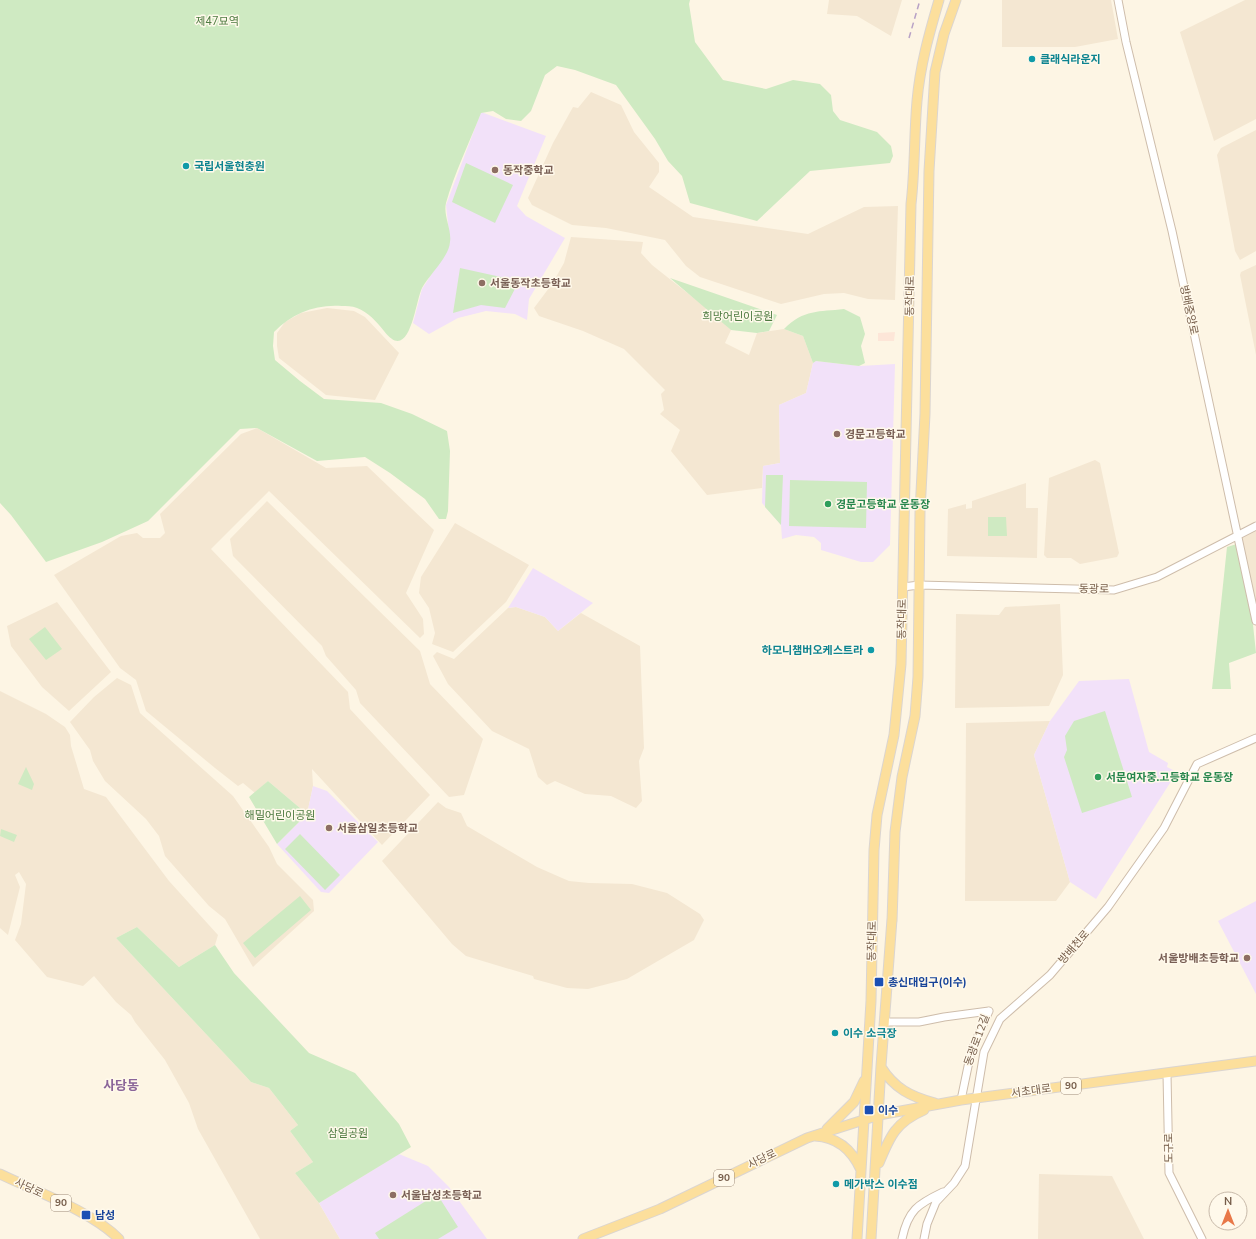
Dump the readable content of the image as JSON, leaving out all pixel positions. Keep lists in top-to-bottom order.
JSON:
{
  "streets": {
    "main road": [
      "동작대로",
      "90",
      "서초대로",
      "사당로"
    ],
    "street": [
      "방배중앙로",
      "동광로",
      "방배천로",
      "동광로12길",
      "도구로"
    ]
  },
  "crossings": [
    ["동작대로", "동광로"],
    ["동작대로", "동광로12길"],
    ["동작대로", "서초대로"],
    ["동작대로", "사당로"],
    ["방배중앙로", "동광로"],
    ["방배천로", "서초대로"],
    ["동광로12길", "서초대로"],
    ["서초대로", "도구로"],
    ["서초대로", "사당로"]
  ],
  "districts": ["사당동"],
  "parks": [
    "제47묘역",
    "희망어린이공원",
    "해밀어린이공원",
    "삼일공원"
  ],
  "places": {
    "other": [
      "클래식라운지",
      "국립서울현충원",
      "동작중학교",
      "서울동작초등학교",
      "경문고등학교",
      "경문고등학교 운동장",
      "하모니챔버오케스트라",
      "서문여자중.고등학교 운동장",
      "서울삼일초등학교",
      "서울방배초등학교",
      "이수 소극장",
      "메가박스 이수점",
      "서울남성초등학교"
    ],
    "transit": ["총신대입구(이수)", "이수", "남성"]
  },
  "north": "top"
}
